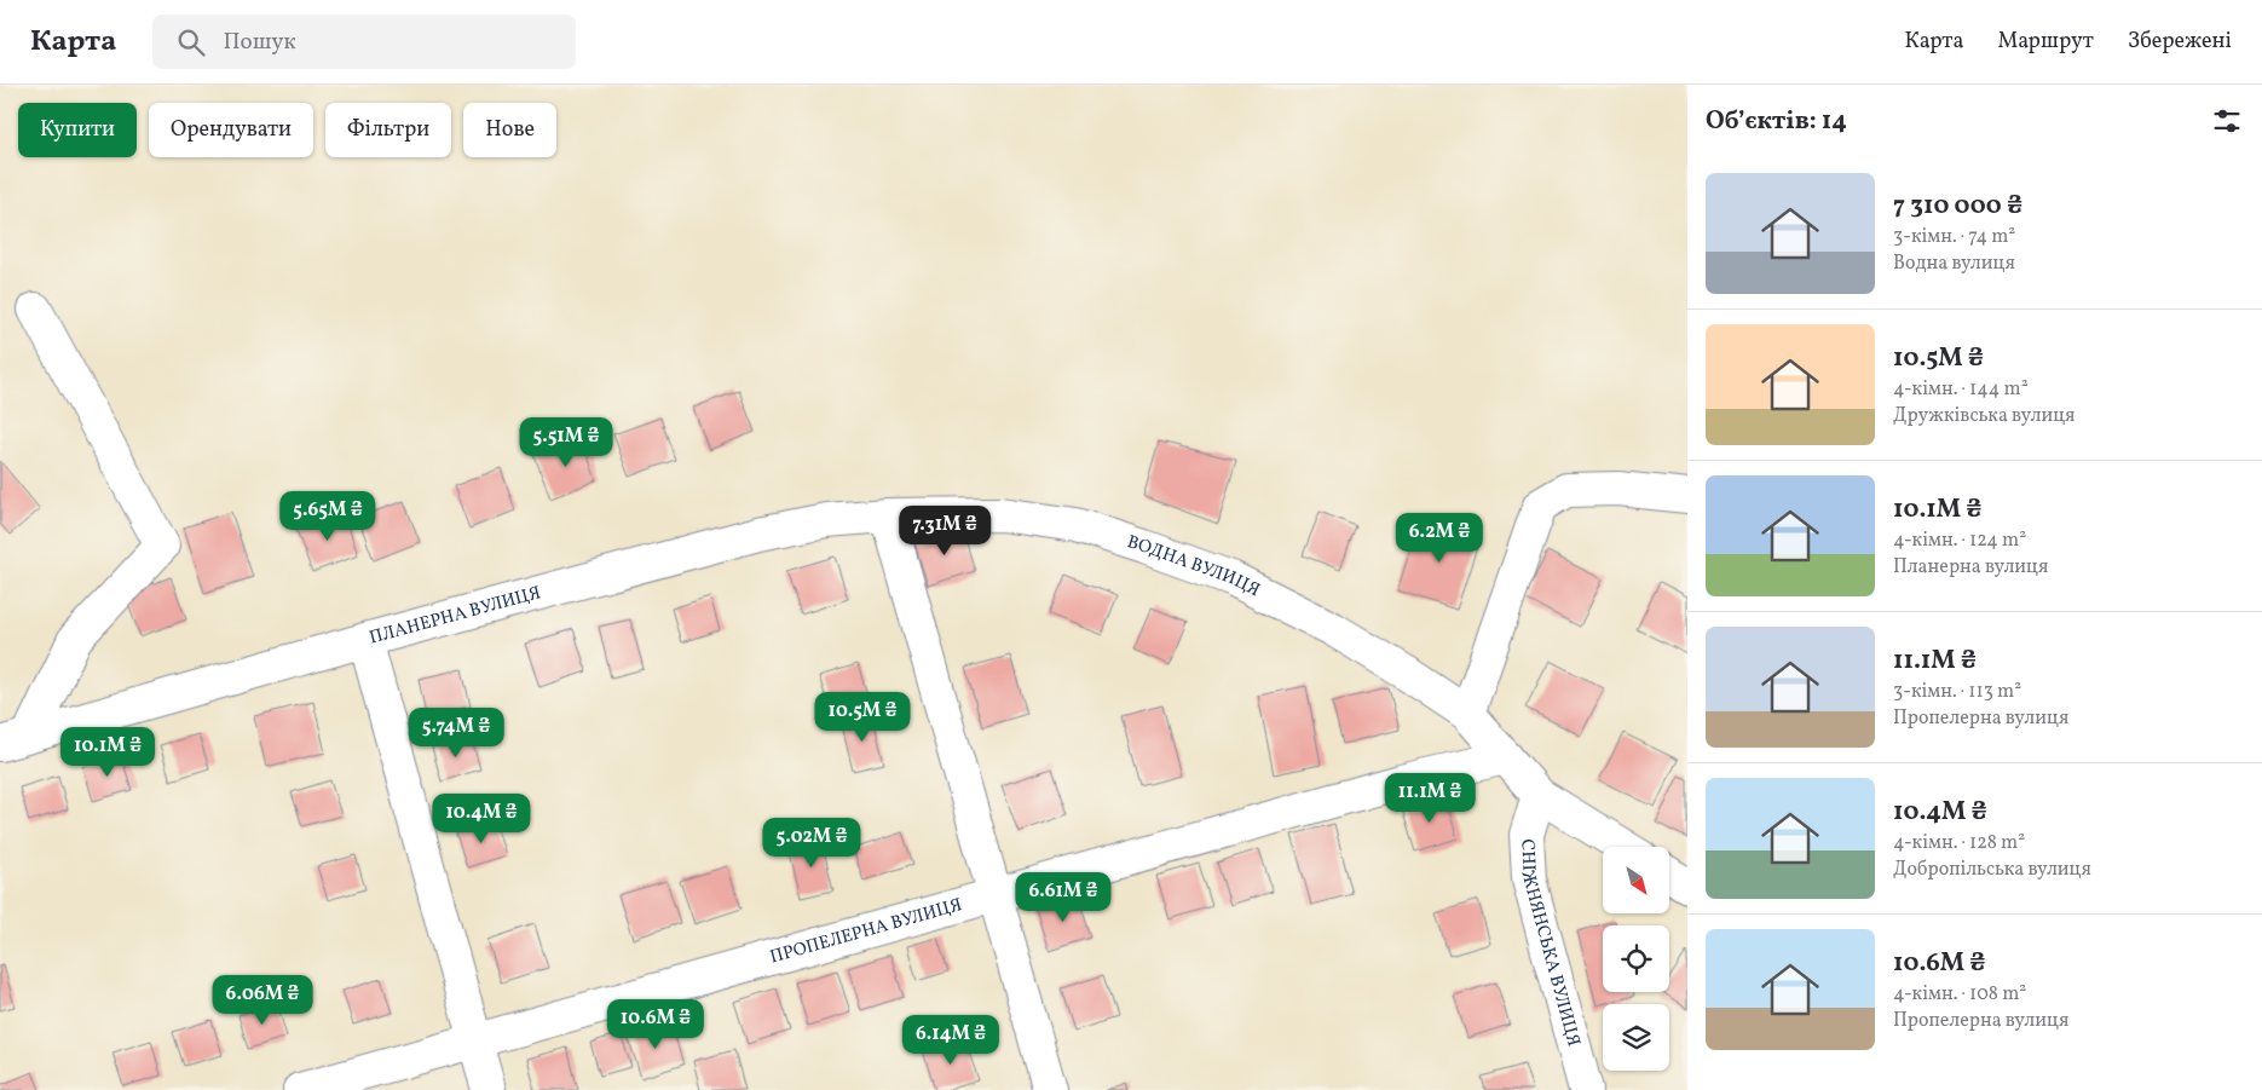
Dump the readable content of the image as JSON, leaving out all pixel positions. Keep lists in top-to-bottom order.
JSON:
{
  "streets": {
    "street": [
      "ВОДНА ВУЛИЦЯ",
      "ПЛАНЕРНА ВУЛИЦЯ",
      "ПРОПЕЛЕРНА ВУЛИЦЯ",
      "СНІЖНЯНСЬКА ВУЛИЦЯ"
    ]
  },
  "crossings": [
    ["ВОДНА ВУЛИЦЯ", "ПЛАНЕРНА ВУЛИЦЯ"],
    ["ВОДНА ВУЛИЦЯ", "ПРОПЕЛЕРНА ВУЛИЦЯ"],
    ["ВОДНА ВУЛИЦЯ", "СНІЖНЯНСЬКА ВУЛИЦЯ"]
  ],
  "north": "bottom right",
  "page": {
    "header": "Карта",
    "search": "Пошук",
    "nav": ["Карта", "Маршрут", "Збережені"],
    "heading": "Об’єктів: 14",
    "chip": [
      "Купити",
      "Орендувати",
      "Фільтри",
      "Нове"
    ],
    "list": [
      {
        "name": "7 310 000 ₴",
        "note": "3-кімн. · 74 m² · Водна вулиця"
      },
      {
        "name": "10.5M ₴",
        "note": "4-кімн. · 144 m² · Дружківська вулиця"
      },
      {
        "name": "10.1M ₴",
        "note": "4-кімн. · 124 m² · Планерна вулиця"
      },
      {
        "name": "11.1M ₴",
        "note": "3-кімн. · 113 m² · Пропелерна вулиця"
      },
      {
        "name": "10.4M ₴",
        "note": "4-кімн. · 128 m² · Добропільська вулиця"
      },
      {
        "name": "10.6M ₴",
        "note": "4-кімн. · 108 m² · Пропелерна вулиця"
      }
    ],
    "price": [
      "5.51M ₴",
      "5.65M ₴",
      "7.31M ₴",
      "6.2M ₴",
      "10.5M ₴",
      "5.74M ₴",
      "10.1M ₴",
      "11.1M ₴",
      "10.4M ₴",
      "5.02M ₴",
      "6.61M ₴",
      "6.06M ₴",
      "10.6M ₴",
      "6.14M ₴"
    ]
  }
}
